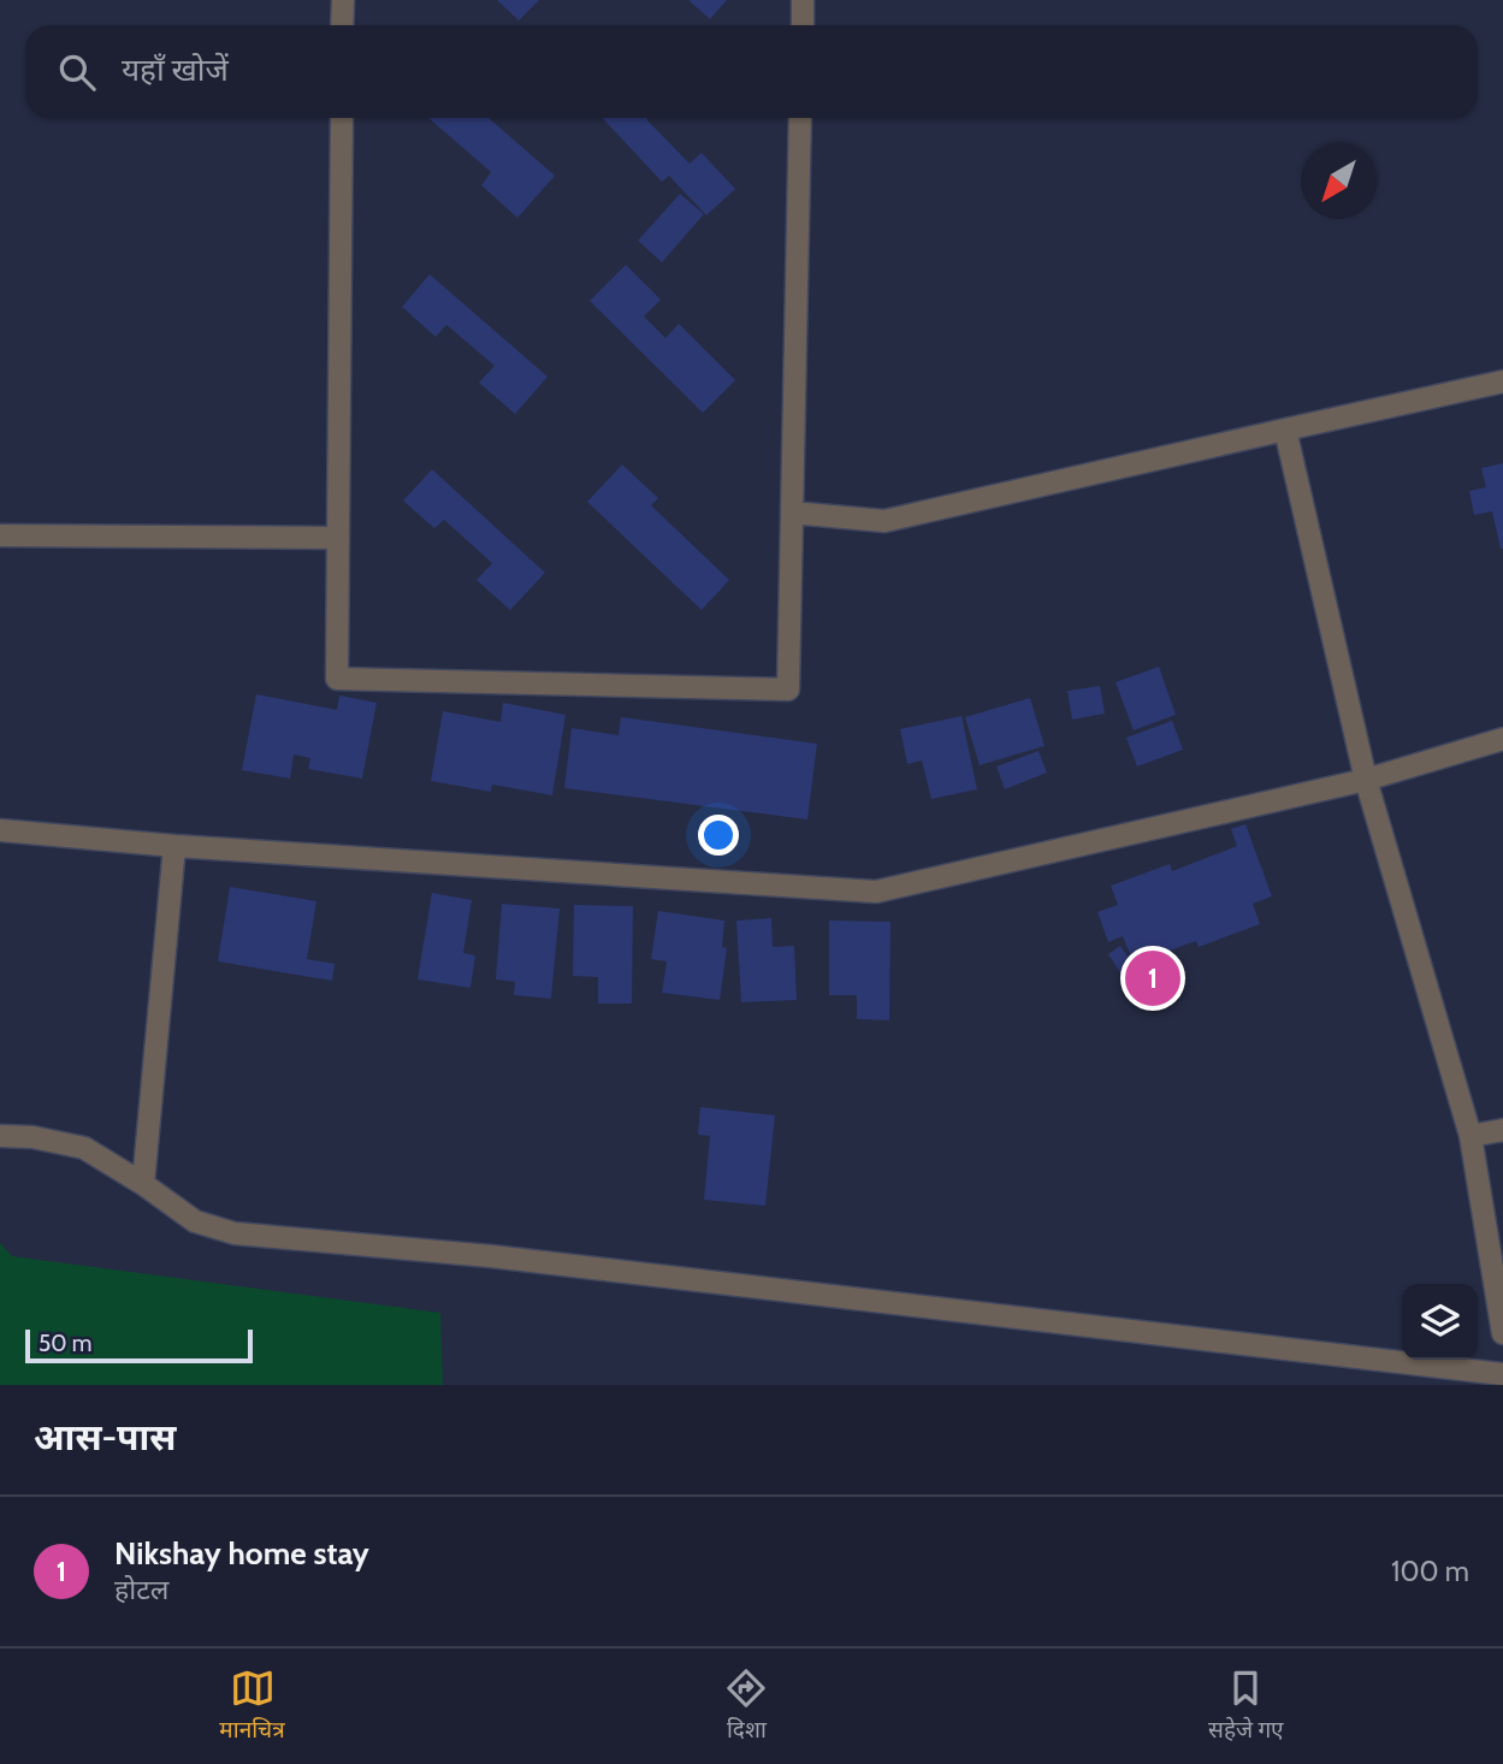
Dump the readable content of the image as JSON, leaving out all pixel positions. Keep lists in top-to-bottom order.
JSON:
{
  "scale_bar": "50 m",
  "north": "bottom left",
  "page": {
    "search": "यहाँ खोजें",
    "pins": "1",
    "scale": "50 m",
    "heading": "आस-पास",
    "list": [
      {
        "mark": "1",
        "name": "Nikshay home stay",
        "note": "होटल",
        "value": "100 m"
      }
    ],
    "nav": ["मानचित्र", "दिशा", "सहेजे गए"]
  }
}
